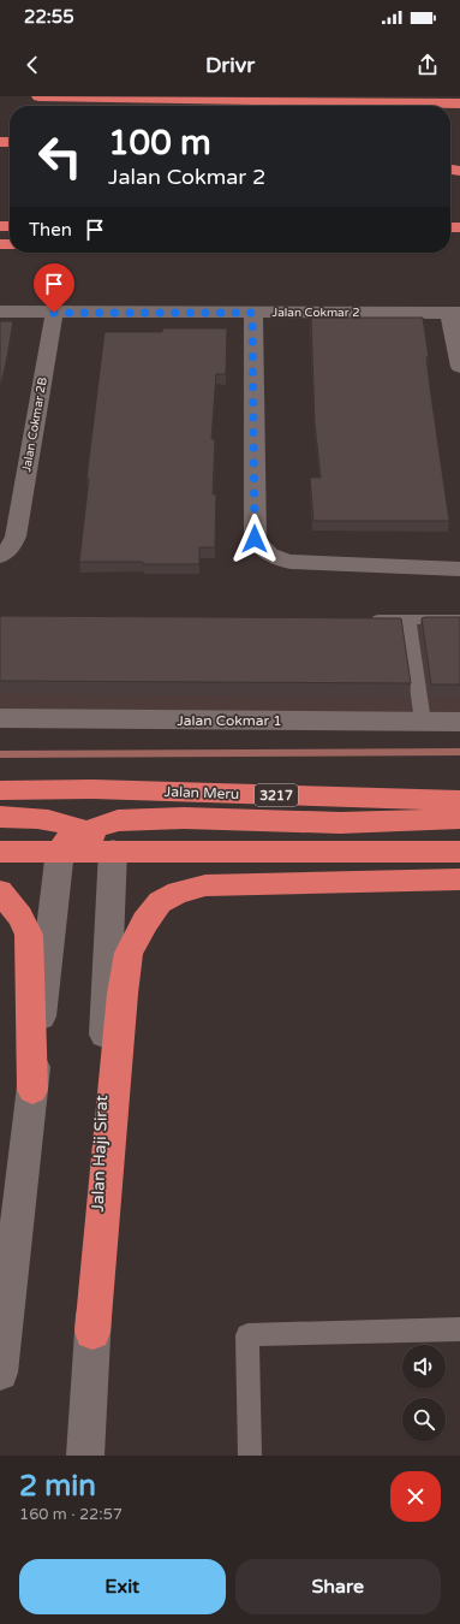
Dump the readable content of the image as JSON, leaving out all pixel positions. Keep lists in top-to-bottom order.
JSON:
{
  "streets": {
    "highway": ["Jalan Meru", "3217"],
    "street": [
      "Jalan Cokmar 2",
      "Jalan Cokmar 2B",
      "Jalan Cokmar 1",
      "Jalan Haji Sirat"
    ]
  },
  "crossings": [
    ["Jalan Cokmar 2", "Jalan Cokmar 2B"]
  ],
  "page": {
    "status": "22:55",
    "header": "Drivr",
    "turn": ["100 m", "Jalan Cokmar 2"],
    "then": "Then",
    "heading": ["2 min", "160 m · 22:57"],
    "buttons": ["Exit", "Share"]
  }
}
